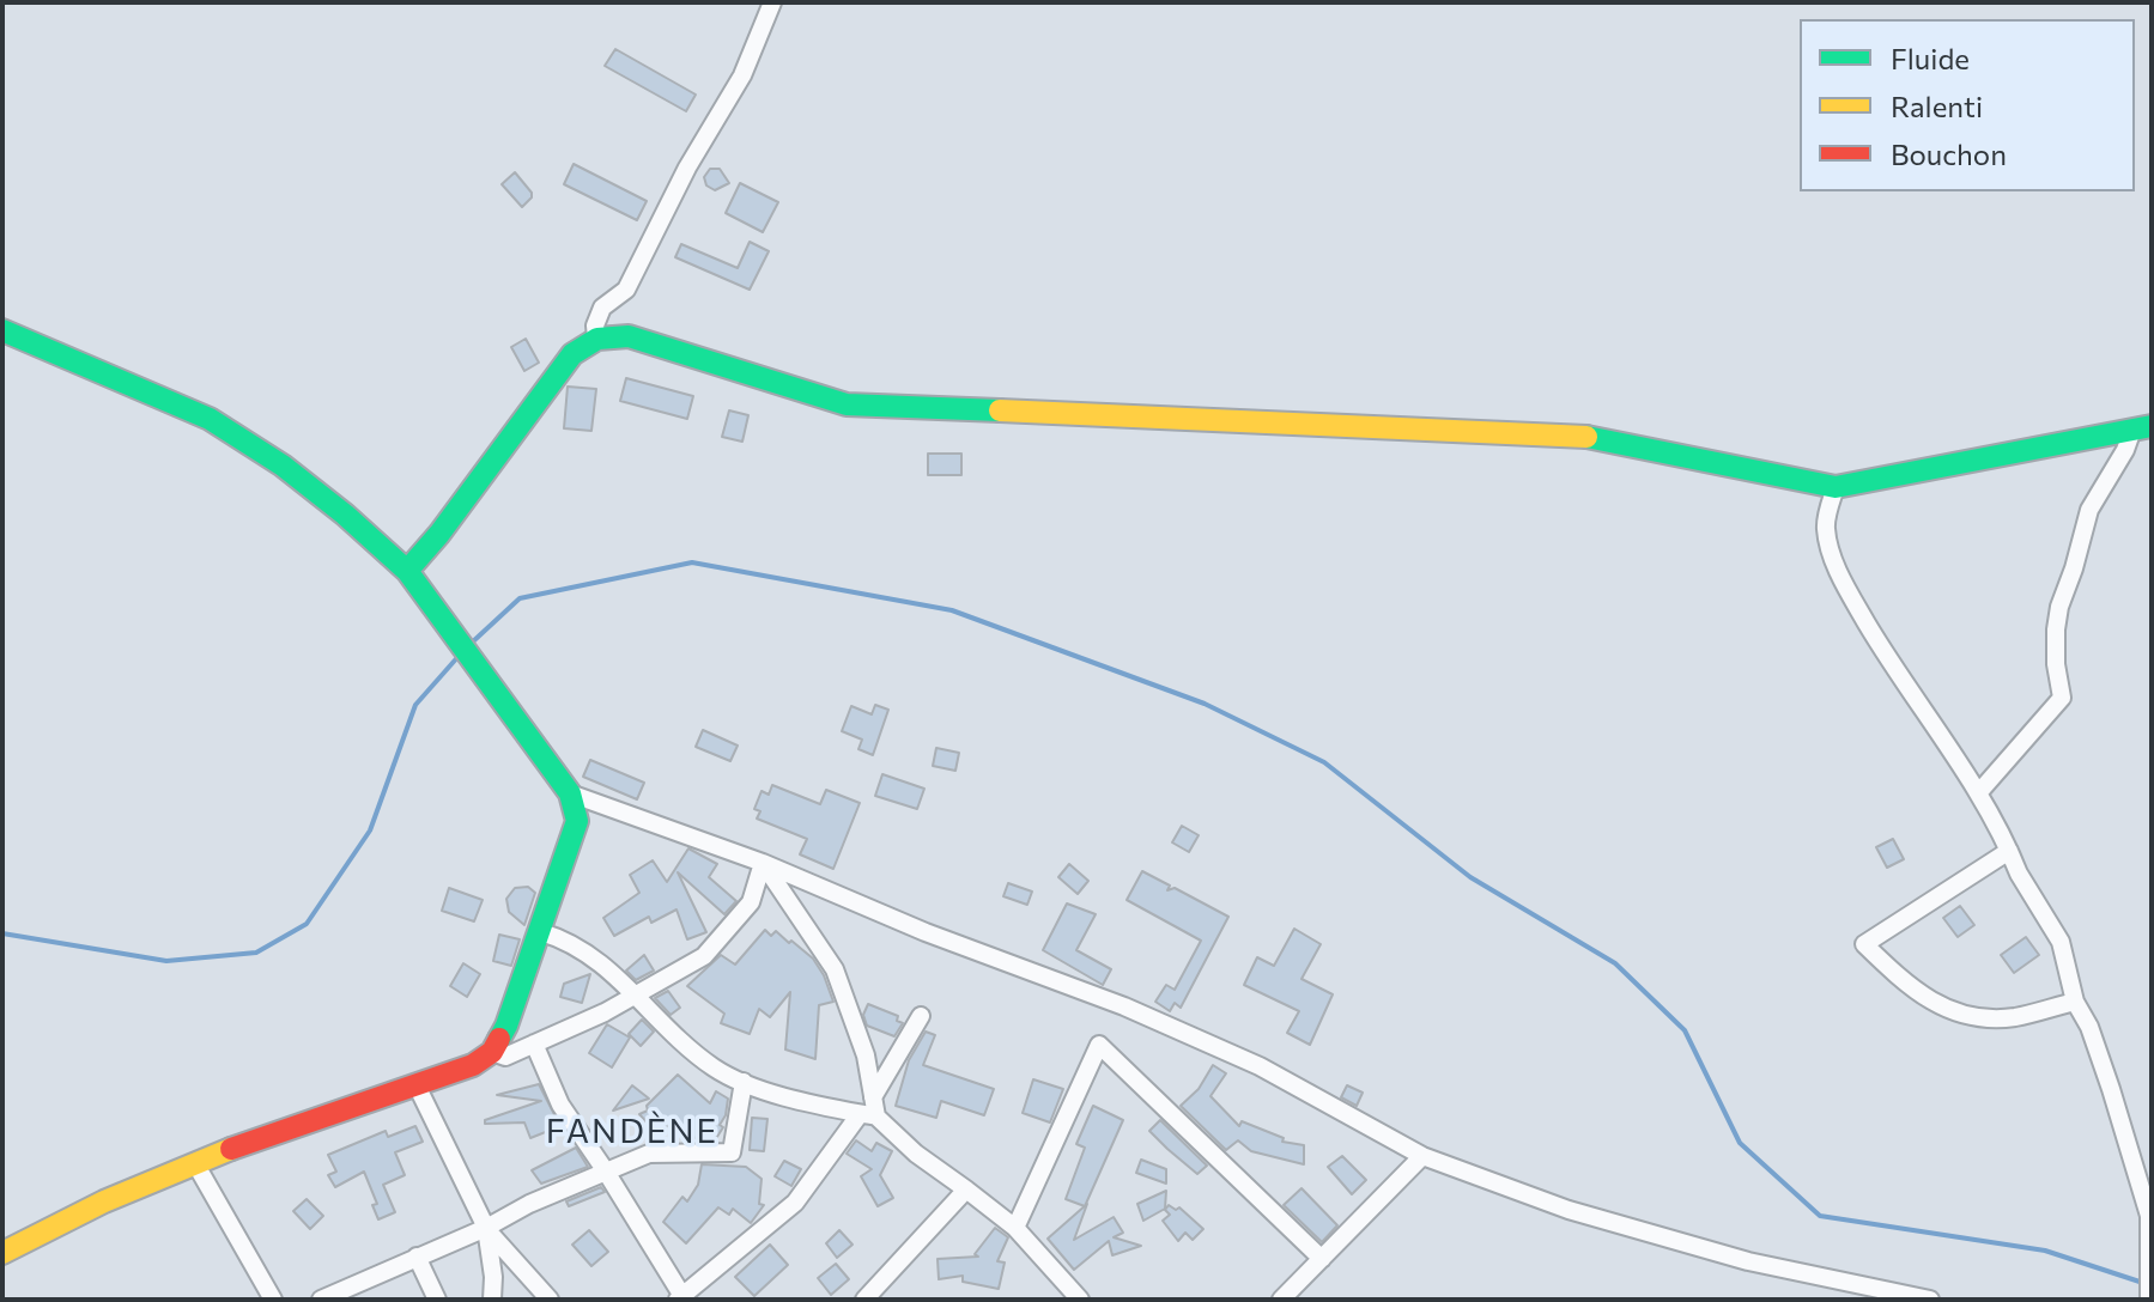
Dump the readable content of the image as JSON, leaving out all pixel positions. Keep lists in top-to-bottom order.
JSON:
{
  "districts": ["FANDÈNE"],
  "legend": ["Fluide", "Ralenti", "Bouchon"]
}
